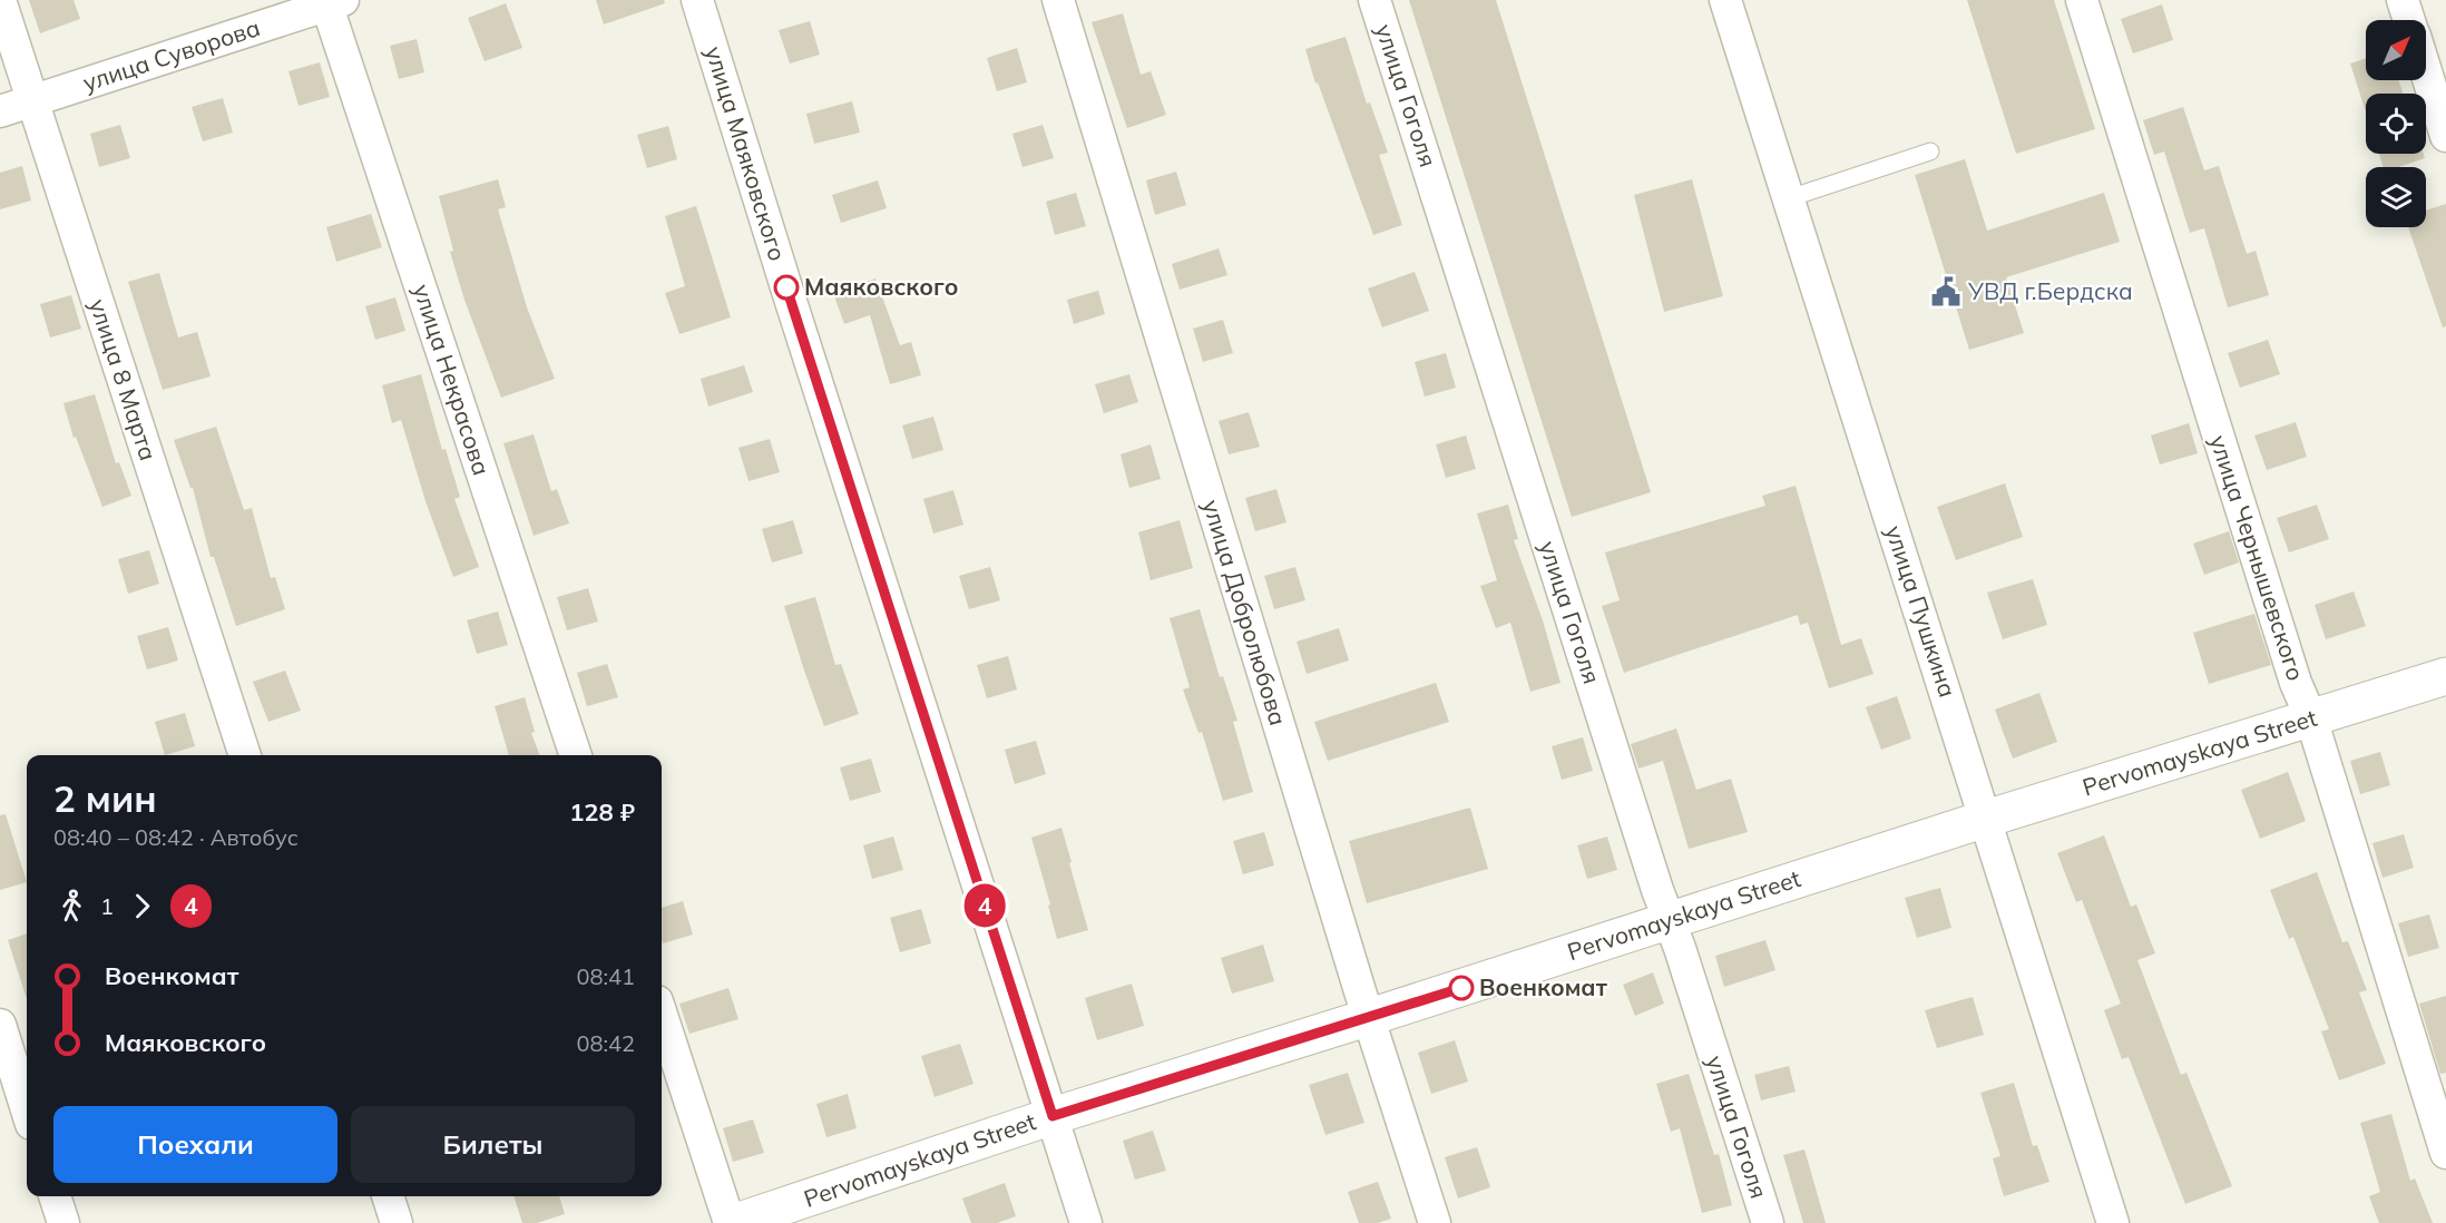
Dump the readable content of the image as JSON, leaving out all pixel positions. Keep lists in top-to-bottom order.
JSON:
{
  "streets": {
    "street": [
      "улица Суворова",
      "улица Гоголя",
      "улица Маяковского",
      "улица 8 Марта",
      "улица Некрасова",
      "улица Чернышевского",
      "улица Пушкина",
      "улица Добролюбова",
      "Pervomayskaya Street"
    ]
  },
  "crossings": [
    ["улица Суворова", "улица 8 Марта"],
    ["улица Суворова", "улица Некрасова"],
    ["улица Гоголя", "Pervomayskaya Street"],
    ["улица Маяковского", "Pervomayskaya Street"],
    ["улица Чернышевского", "Pervomayskaya Street"],
    ["улица Пушкина", "Pervomayskaya Street"],
    ["улица Добролюбова", "Pervomayskaya Street"]
  ],
  "places": {
    "other": ["Маяковского", "Военкомат"],
    "public building": ["УВД г.Бердска"]
  },
  "lines": ["bus line 4"],
  "north": "top right",
  "page": {
    "on_map": "4",
    "heading": ["2 мин", "08:40 – 08:42 · Автобус", "128 ₽"],
    "legs": ["1", "4"],
    "list": [
      {
        "name": "Военкомат",
        "value": "08:41"
      },
      {
        "name": "Маяковского",
        "value": "08:42"
      }
    ],
    "buttons": ["Поехали", "Билеты"]
  }
}
